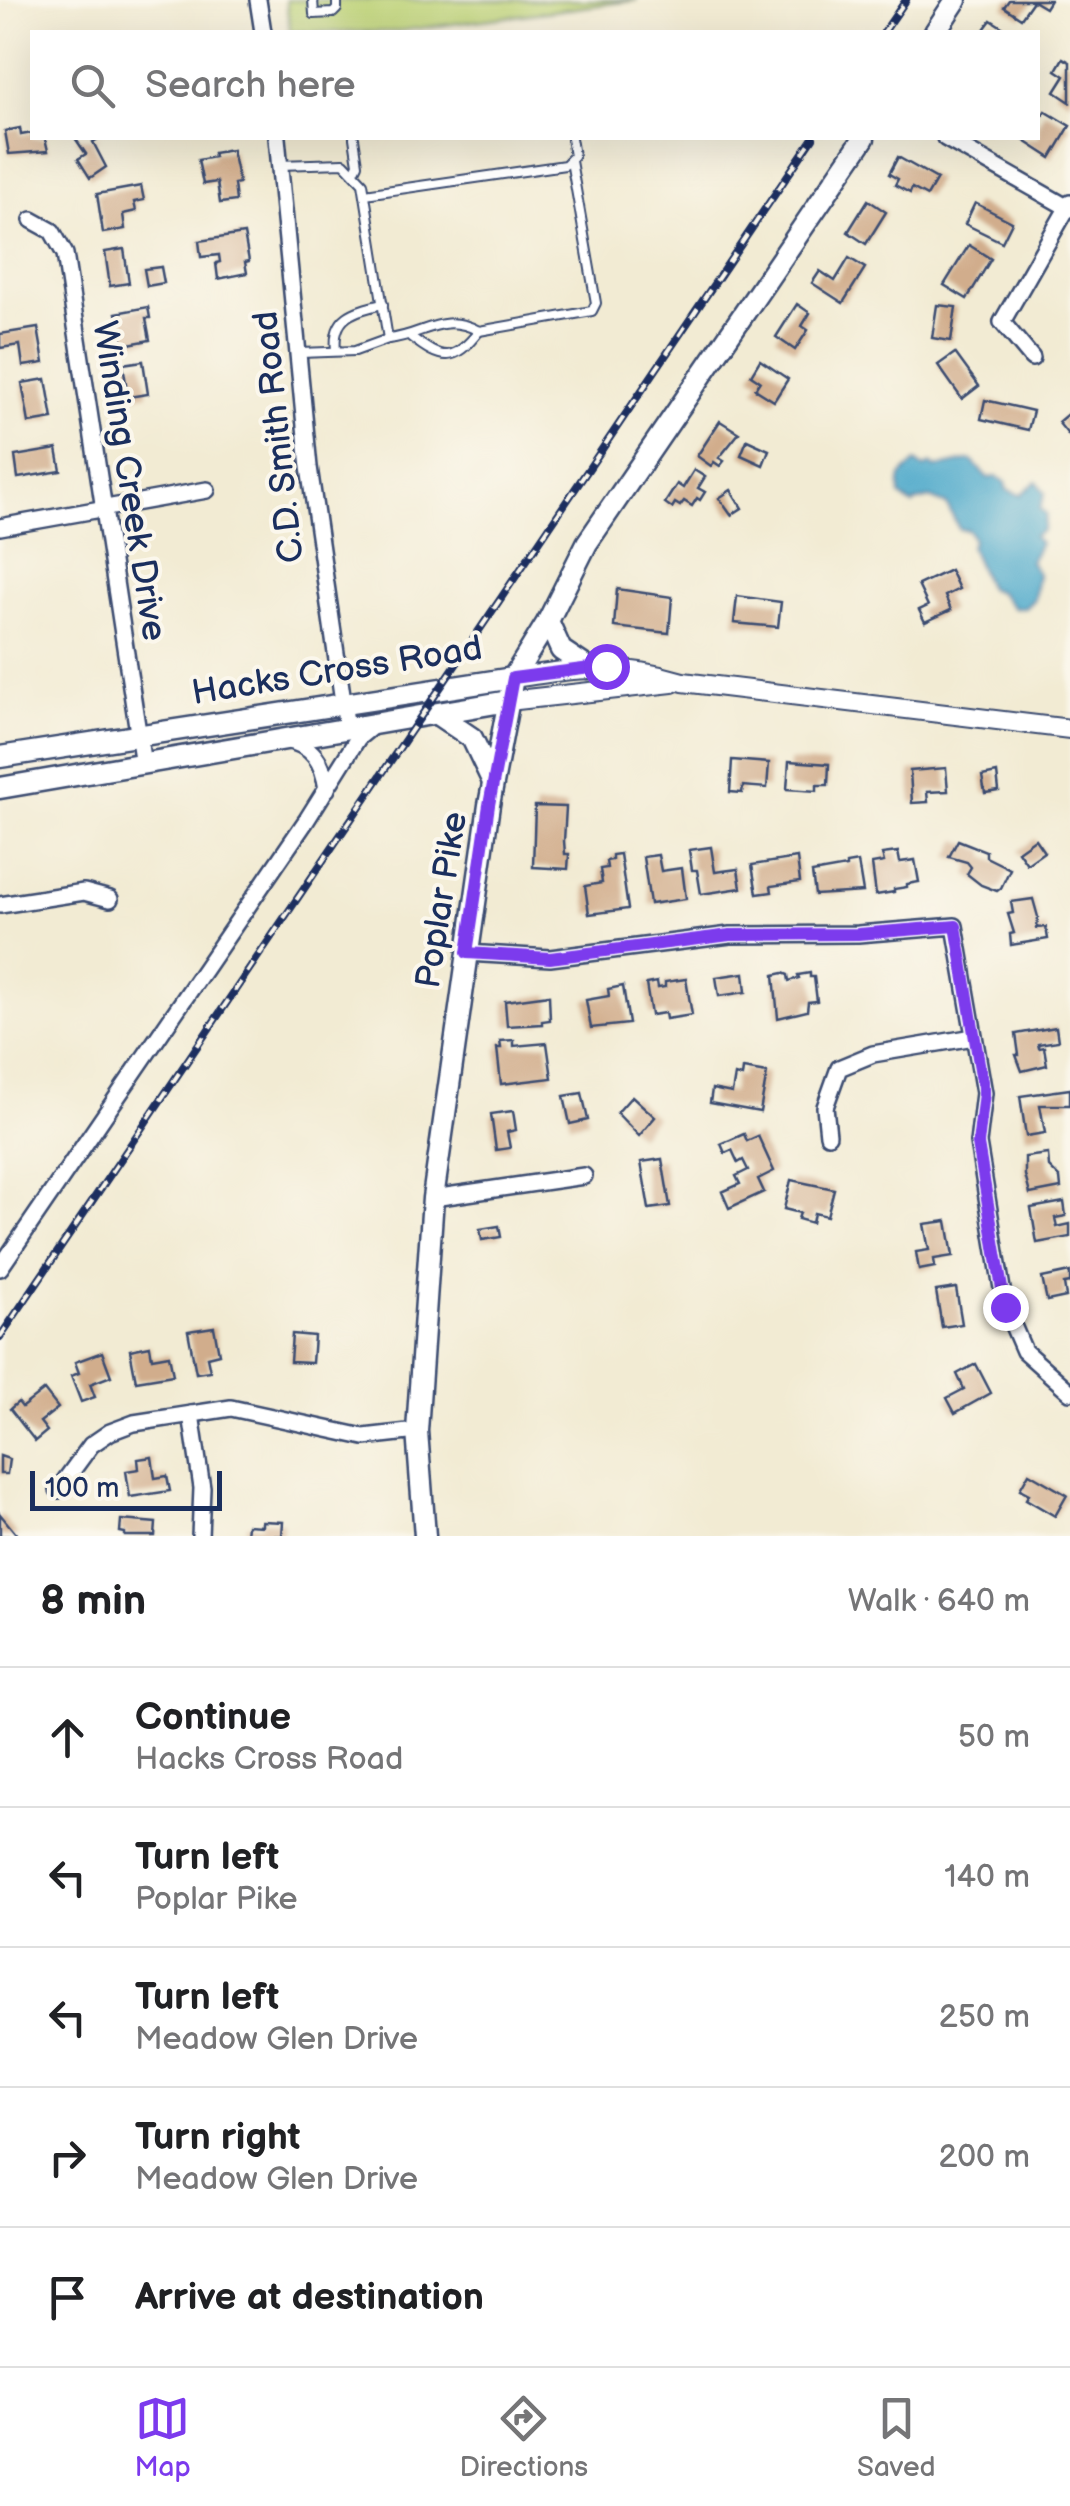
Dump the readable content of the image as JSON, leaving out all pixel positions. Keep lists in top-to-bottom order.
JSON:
{
  "streets": {
    "main road": ["Hacks Cross Road", "Poplar Pike"],
    "street": ["C.D. Smith Road", "Winding Creek Drive"]
  },
  "crossings": [
    ["C.D. Smith Road", "Hacks Cross Road"],
    ["Winding Creek Drive", "Hacks Cross Road"],
    ["Hacks Cross Road", "Poplar Pike"]
  ],
  "scale_bar": "100 m",
  "page": {
    "search": "Search here",
    "scale": "100 m",
    "heading": ["8 min", "Walk · 640 m"],
    "list": [
      ["Continue", "Hacks Cross Road", "50 m"],
      ["Turn left", "Poplar Pike", "140 m"],
      ["Turn left", "Meadow Glen Drive", "250 m"],
      ["Turn right", "Meadow Glen Drive", "200 m"],
      "Arrive at destination"
    ],
    "nav": ["Map", "Directions", "Saved"]
  }
}
